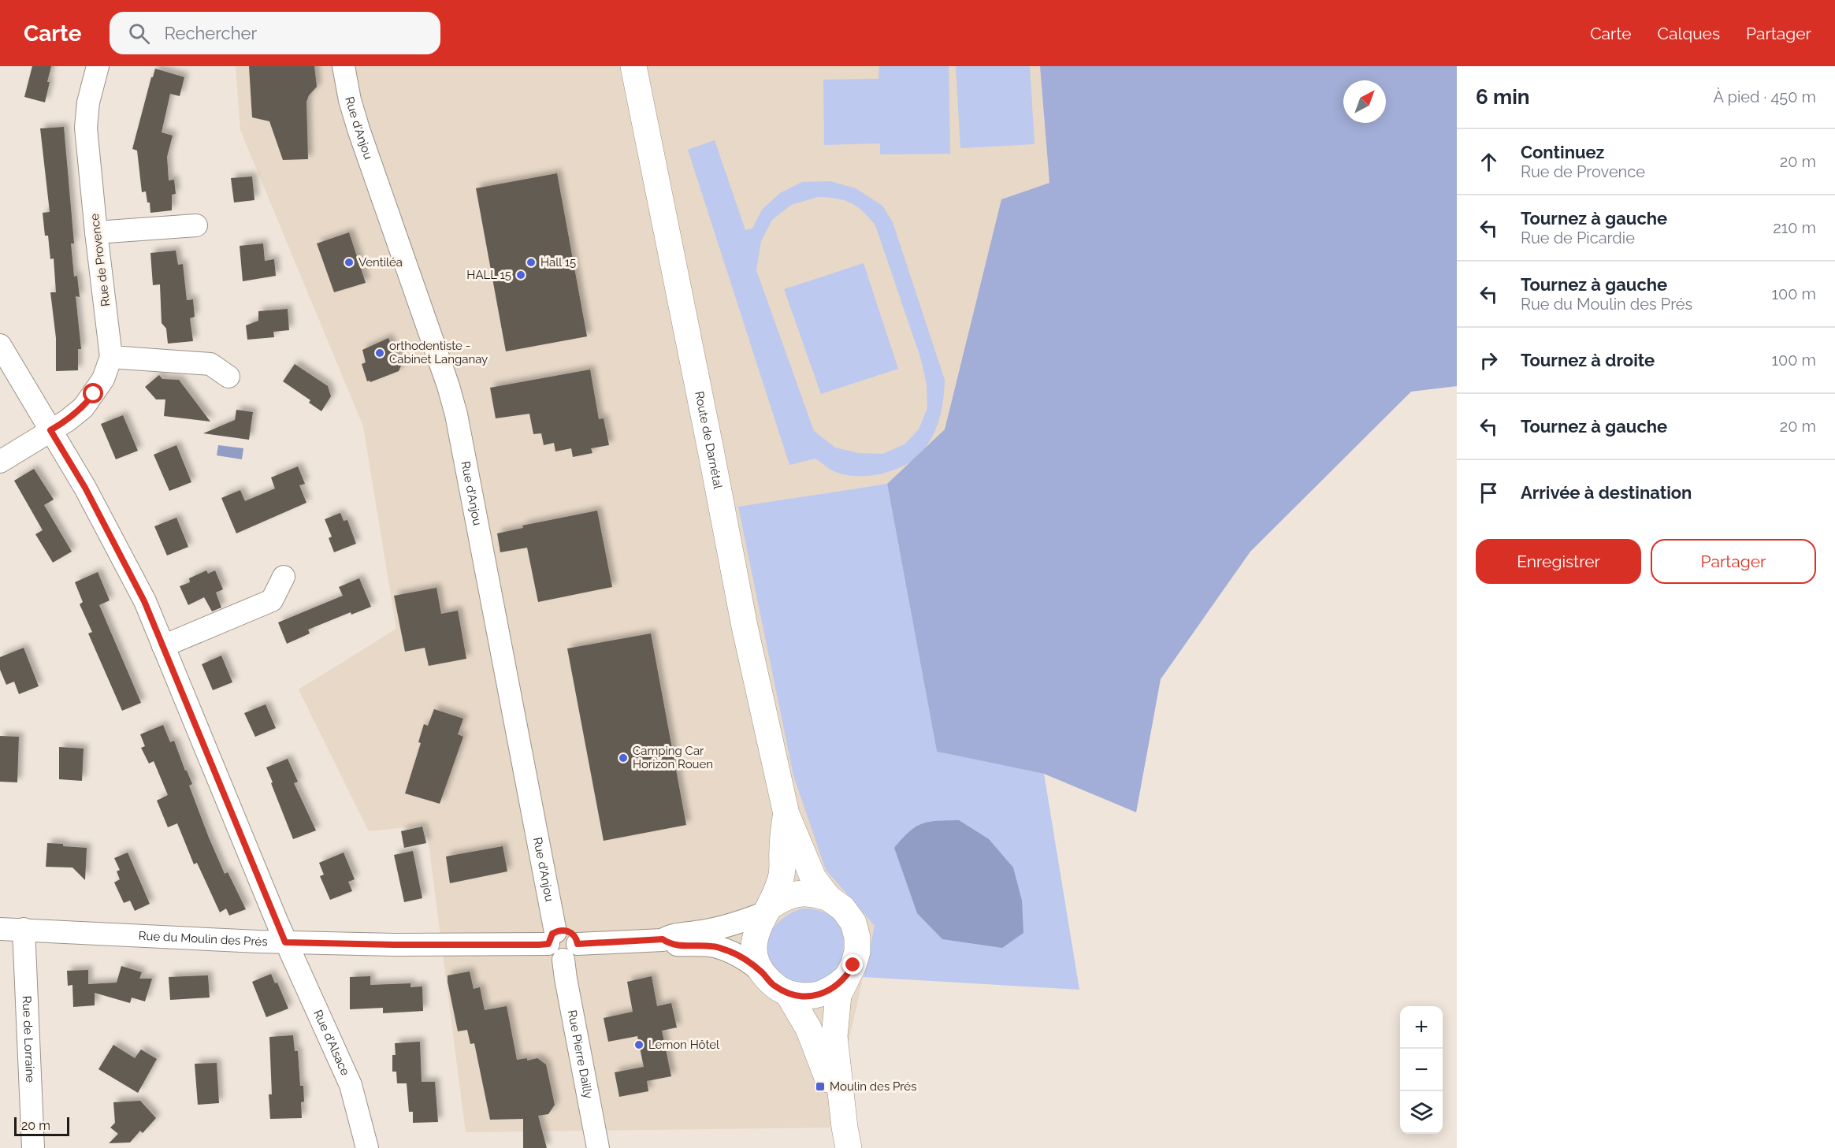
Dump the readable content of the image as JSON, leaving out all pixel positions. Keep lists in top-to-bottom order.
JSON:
{
  "streets": {
    "main road": ["Route de Darnétal"],
    "street": [
      "Rue d'Anjou",
      "Rue de Provence",
      "Rue du Moulin des Prés",
      "Rue de Lorraine",
      "Rue d'Alsace",
      "Rue Pierre Dailly"
    ]
  },
  "crossings": [
    ["Rue d'Anjou", "Rue du Moulin des Prés"],
    ["Rue d'Anjou", "Rue Pierre Dailly"],
    ["Rue de Provence", "Rue d'Alsace"],
    ["Rue du Moulin des Prés", "Rue de Lorraine"],
    ["Rue du Moulin des Prés", "Rue d'Alsace"],
    ["Rue du Moulin des Prés", "Rue Pierre Dailly"]
  ],
  "places": {
    "other": [
      "Ventiléa",
      "Hall 15",
      "HALL 15",
      "orthodentiste - Cabinet Langanay",
      "Camping Car Horizon Rouen",
      "Lemon Hôtel"
    ],
    "transit": ["Moulin des Prés"]
  },
  "scale_bar": "20 m",
  "north": "top right",
  "page": {
    "header": "Carte",
    "search": "Rechercher",
    "nav": ["Carte", "Calques", "Partager"],
    "heading": ["6 min", "À pied · 450 m"],
    "list": [
      ["Continuez", "Rue de Provence", "20 m"],
      ["Tournez à gauche", "Rue de Picardie", "210 m"],
      ["Tournez à gauche", "Rue du Moulin des Prés", "100 m"],
      ["Tournez à droite", "100 m"],
      ["Tournez à gauche", "20 m"],
      "Arrivée à destination"
    ],
    "buttons": ["Enregistrer", "Partager"],
    "map_buttons": ["+", "−"],
    "scale": "20 m"
  }
}
